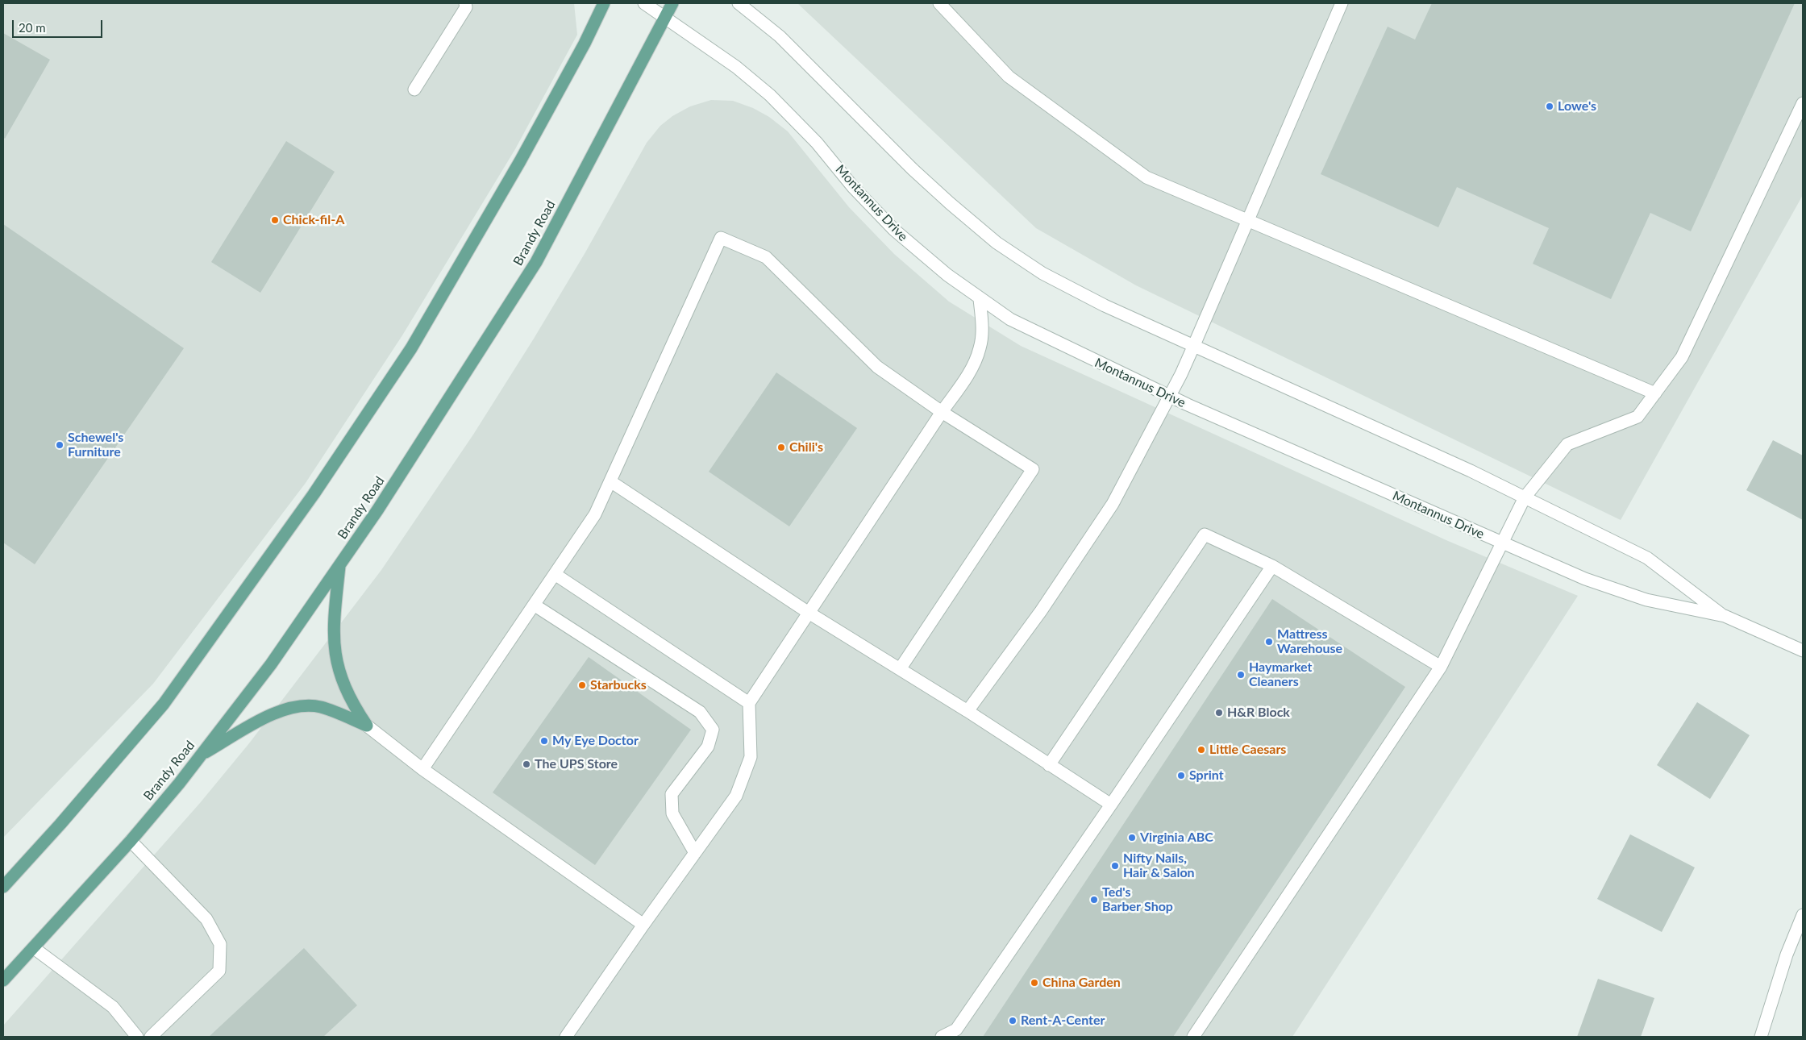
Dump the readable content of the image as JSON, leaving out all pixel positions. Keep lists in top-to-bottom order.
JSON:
{
  "streets": {
    "main road": ["Brandy Road"],
    "street": ["Montannus Drive"]
  },
  "crossings": [
    ["Montannus Drive", "Brandy Road"]
  ],
  "places": [
    "Lowe's",
    "Chick-fil-A",
    "Schewel's Furniture",
    "Chili's",
    "Mattress Warehouse",
    "Haymarket Cleaners",
    "Starbucks",
    "H&R Block",
    "My Eye Doctor",
    "Little Caesars",
    "The UPS Store",
    "Sprint",
    "Virginia ABC",
    "Nifty Nails, Hair & Salon",
    "Ted's Barber Shop",
    "China Garden",
    "Rent-A-Center"
  ],
  "scale_bar": "20 m"
}
